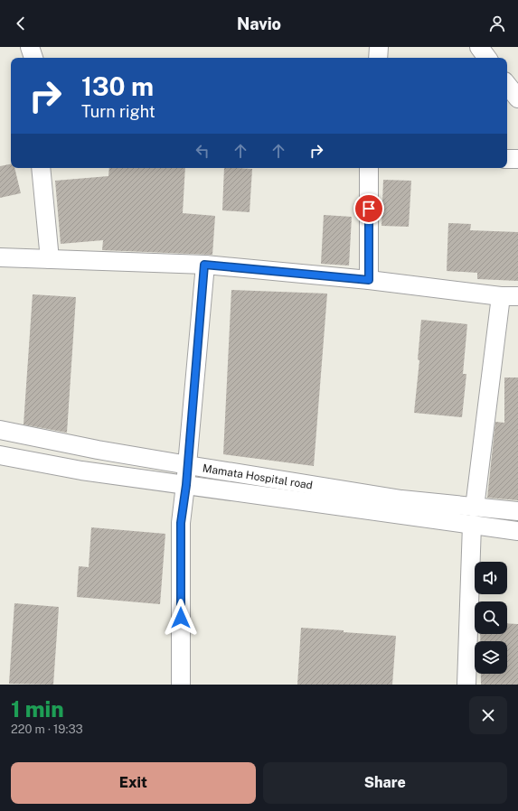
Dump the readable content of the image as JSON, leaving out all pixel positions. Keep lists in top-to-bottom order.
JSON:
{
  "streets": {
    "street": ["Mamata Hospital road"]
  },
  "page": {
    "header": "Navio",
    "turn": ["130 m", "Turn right"],
    "heading": ["1 min", "220 m · 19:33"],
    "buttons": ["Exit", "Share"]
  }
}
